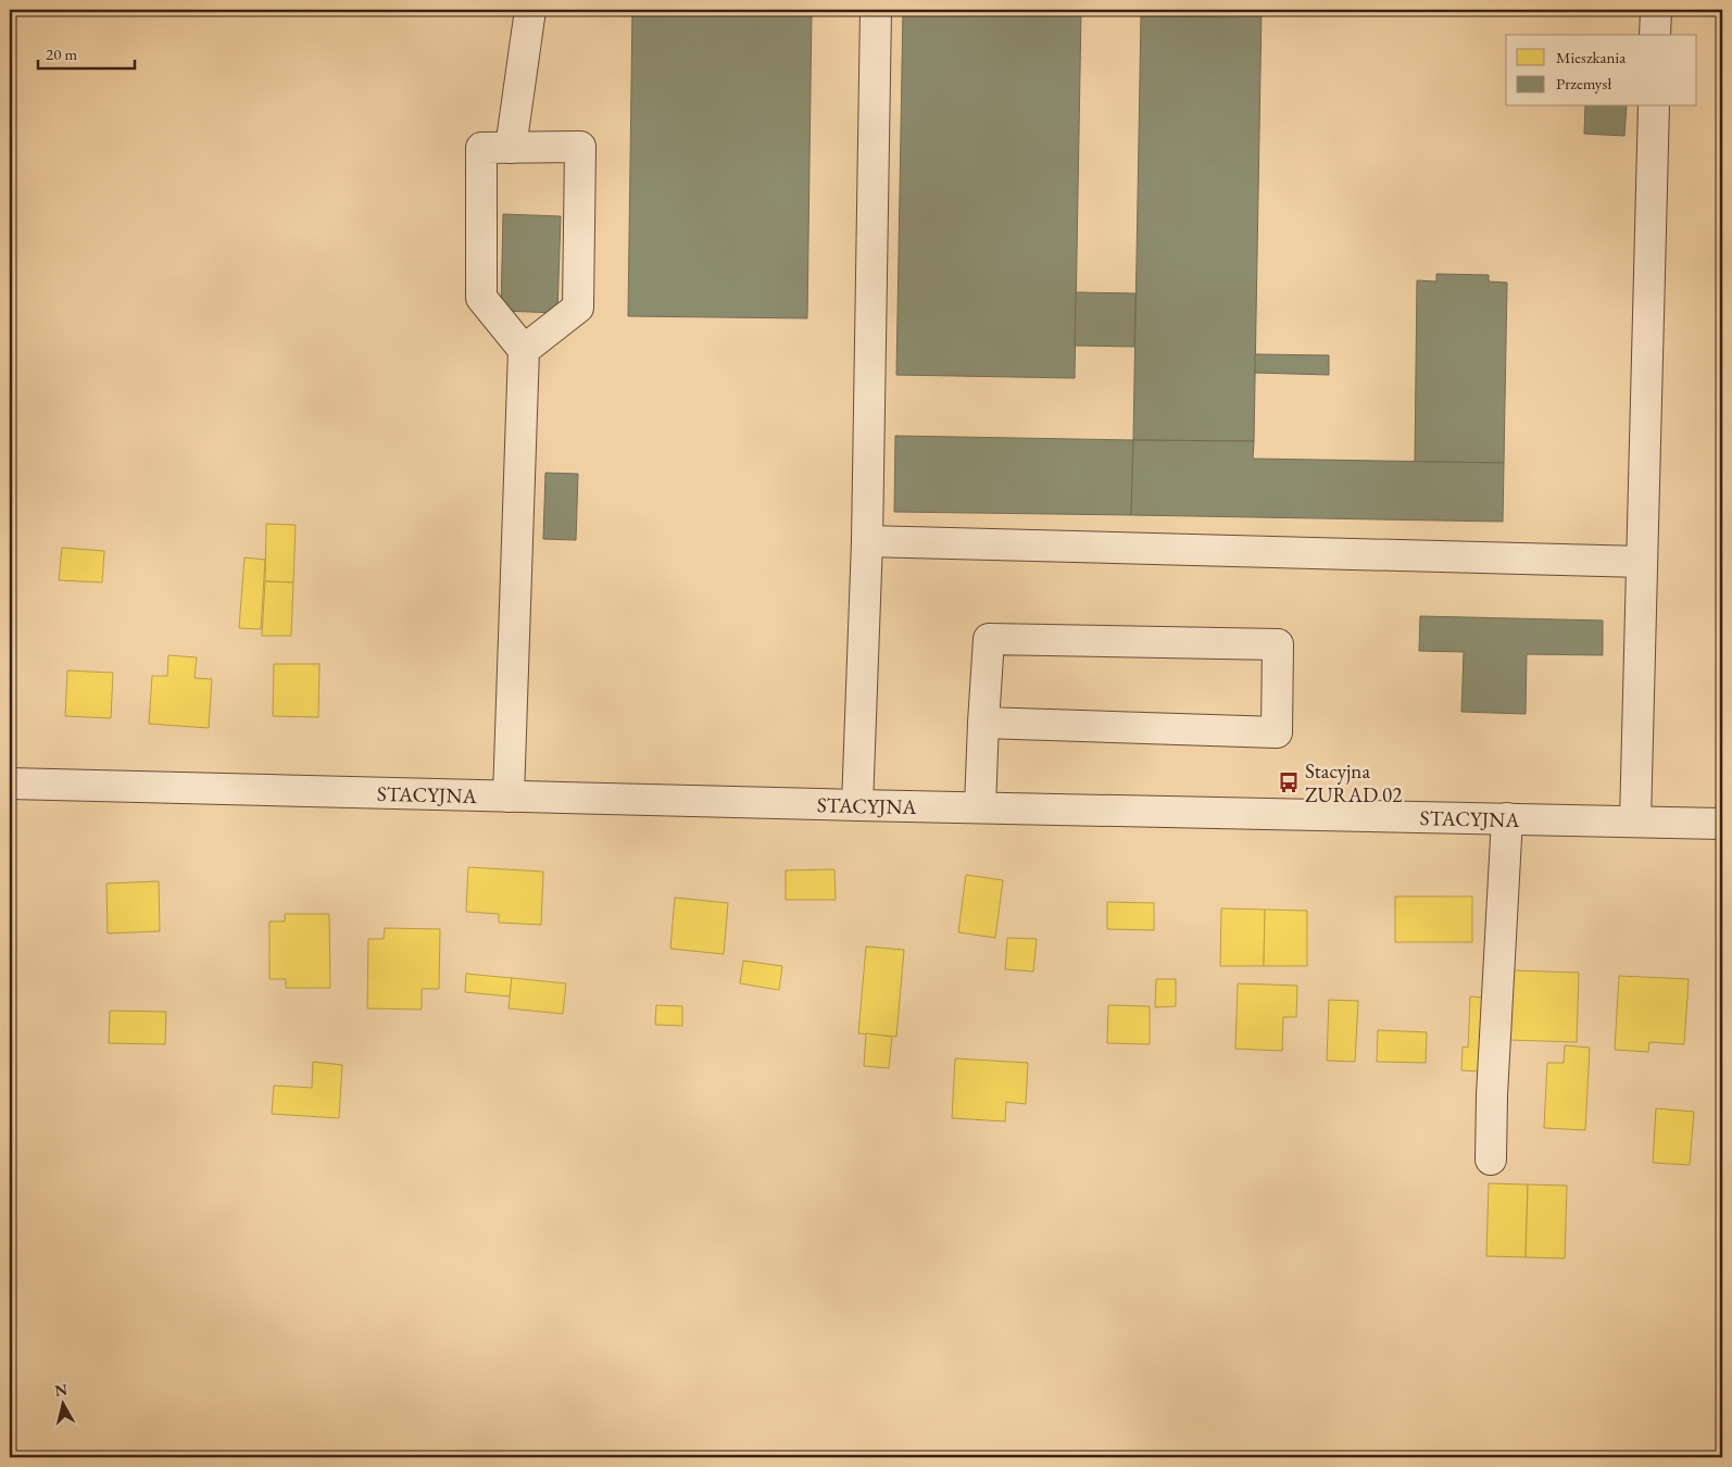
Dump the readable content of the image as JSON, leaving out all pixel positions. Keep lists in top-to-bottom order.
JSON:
{
  "streets": {
    "street": ["STACYJNA"]
  },
  "places": {
    "bus stop": ["Stacyjna ZURAD 02"]
  },
  "legend": ["Mieszkania", "Przemysł"],
  "scale_bar": "20 m",
  "north": "top"
}
